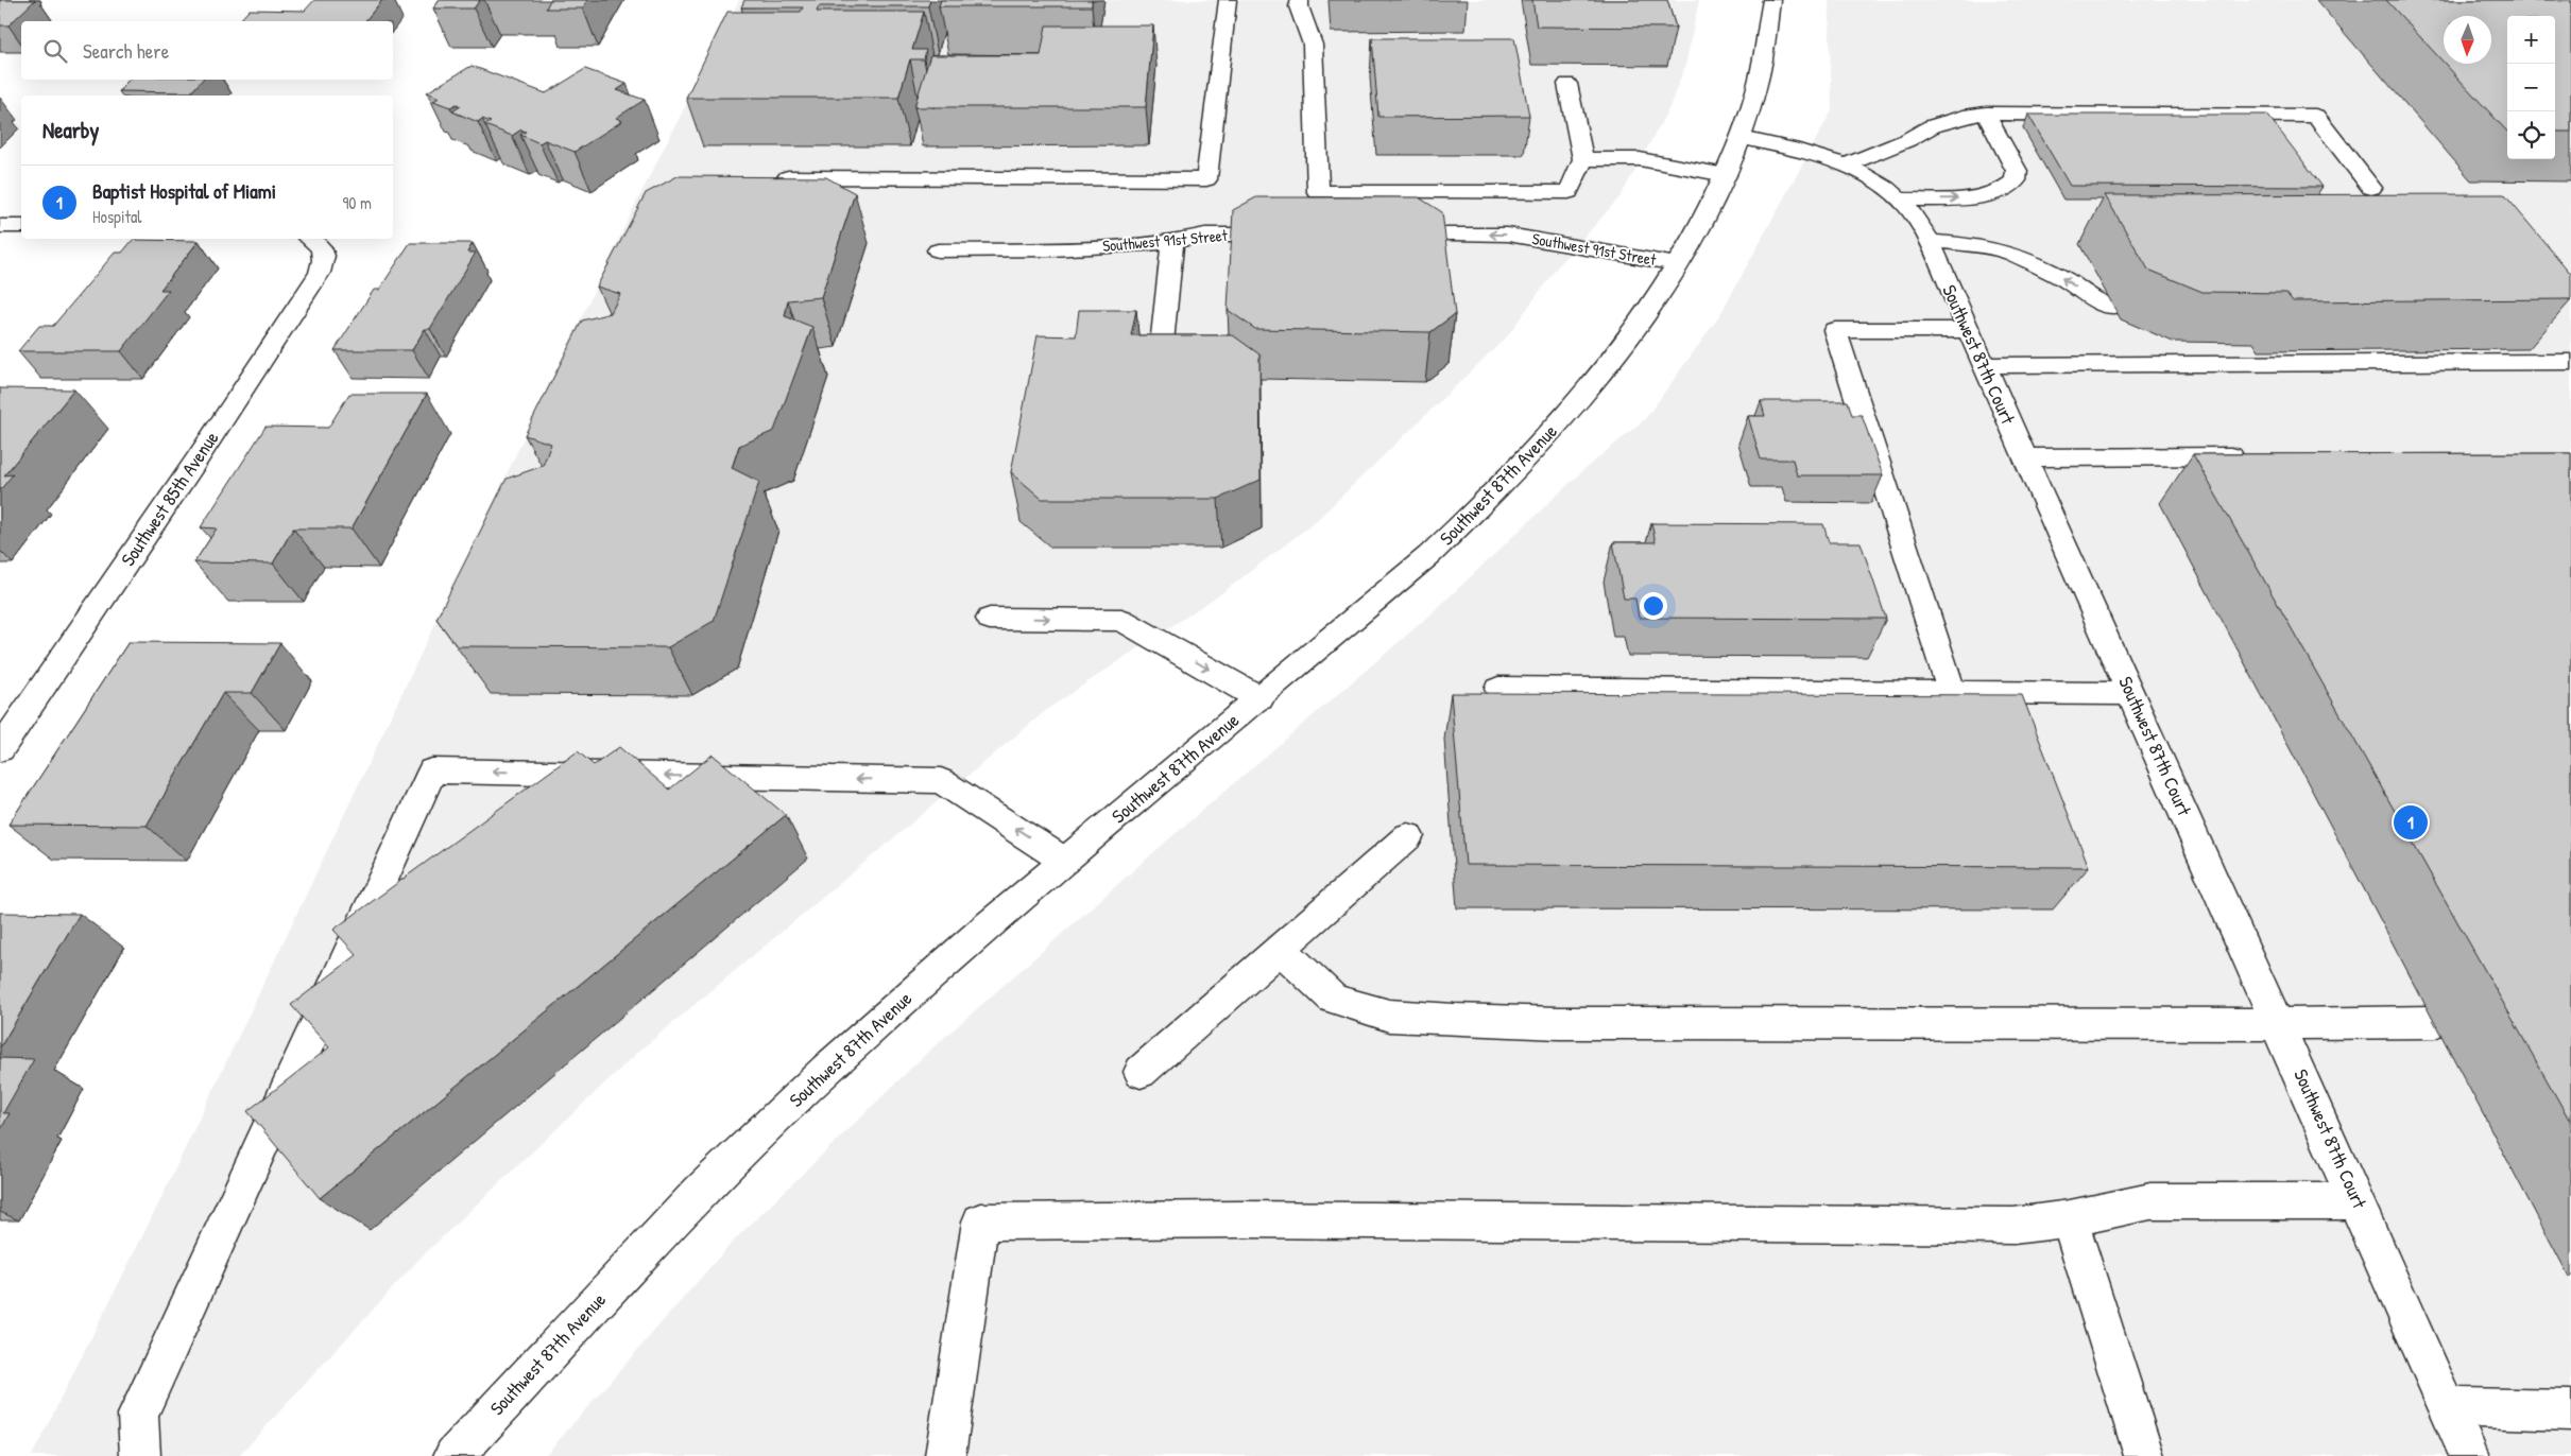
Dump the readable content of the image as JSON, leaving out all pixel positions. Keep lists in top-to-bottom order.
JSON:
{
  "streets": {
    "street": [
      "Southwest 91st Street",
      "Southwest 87th Court",
      "Southwest 87th Avenue",
      "Southwest 85th Avenue"
    ]
  },
  "crossings": [
    ["Southwest 91st Street", "Southwest 87th Avenue"],
    ["Southwest 87th Court", "Southwest 87th Avenue"]
  ],
  "north": "bottom",
  "page": {
    "map_buttons": ["+", "−"],
    "search": "Search here",
    "heading": "Nearby",
    "list": [
      {
        "mark": "1",
        "name": "Baptist Hospital of Miami",
        "note": "Hospital",
        "value": "90 m"
      }
    ],
    "pins": "1"
  }
}
